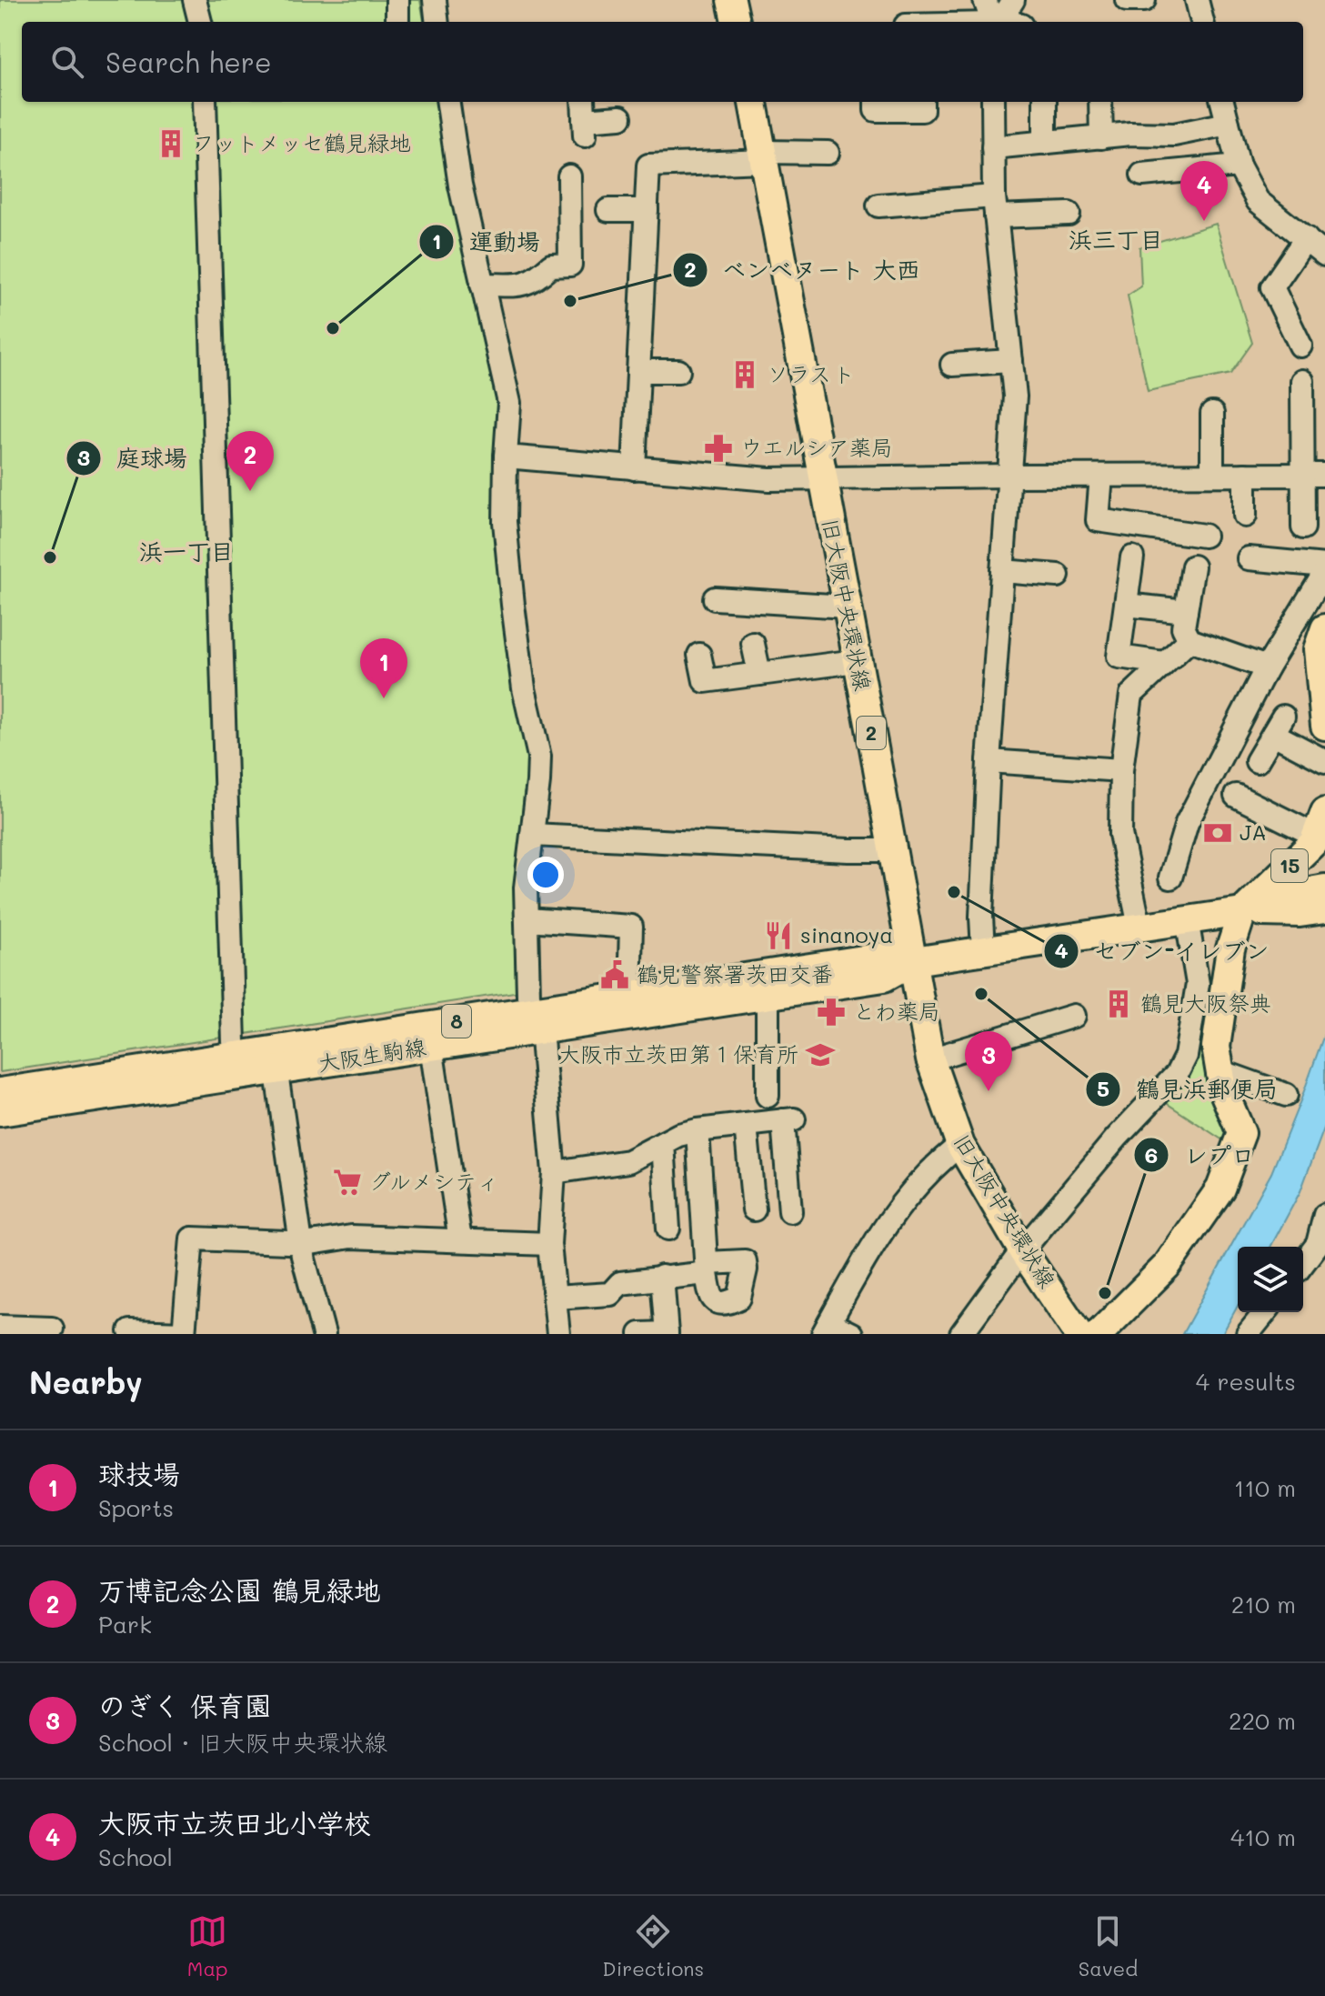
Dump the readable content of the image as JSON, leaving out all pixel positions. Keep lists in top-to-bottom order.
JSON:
{
  "streets": {
    "main road": [
      "旧大阪中央環状線",
      "2",
      "15",
      "8",
      "大阪生駒線"
    ]
  },
  "crossings": [
    ["旧大阪中央環状線", "大阪生駒線"],
    ["15", "大阪生駒線"]
  ],
  "districts": ["浜三丁目", "浜一丁目"],
  "places": {
    "building": ["フットメッセ鶴見緑地", "ソラスト", "鶴見大阪祭典"],
    "other": [
      "ベンベヌート 大西",
      "運動場",
      "庭球場",
      "セブン-イレブン",
      "鶴見浜郵便局",
      "レプロ"
    ],
    "pharmacy": ["ウエルシア薬局", "とわ薬局"],
    "bank": ["JA"],
    "restaurant": ["sinanoya"],
    "public building": ["鶴見警察署茨田交番"],
    "school or university": ["大阪市立茨田第１保育所"],
    "supermarket": ["グルメシティ"]
  },
  "page": {
    "search": "Search here",
    "pins": [
      "4",
      "2",
      "1",
      "3"
    ],
    "heading": ["Nearby", "4 results"],
    "list": [
      {
        "mark": "1",
        "name": "球技場",
        "note": "Sports",
        "value": "110 m"
      },
      {
        "mark": "2",
        "name": "万博記念公園 鶴見緑地",
        "note": "Park",
        "value": "210 m"
      },
      {
        "mark": "3",
        "name": "のぎく 保育園",
        "note": "School · 旧大阪中央環状線",
        "value": "220 m"
      },
      {
        "mark": "4",
        "name": "大阪市立茨田北小学校",
        "note": "School",
        "value": "410 m"
      }
    ],
    "nav": ["Map", "Directions", "Saved"]
  }
}
